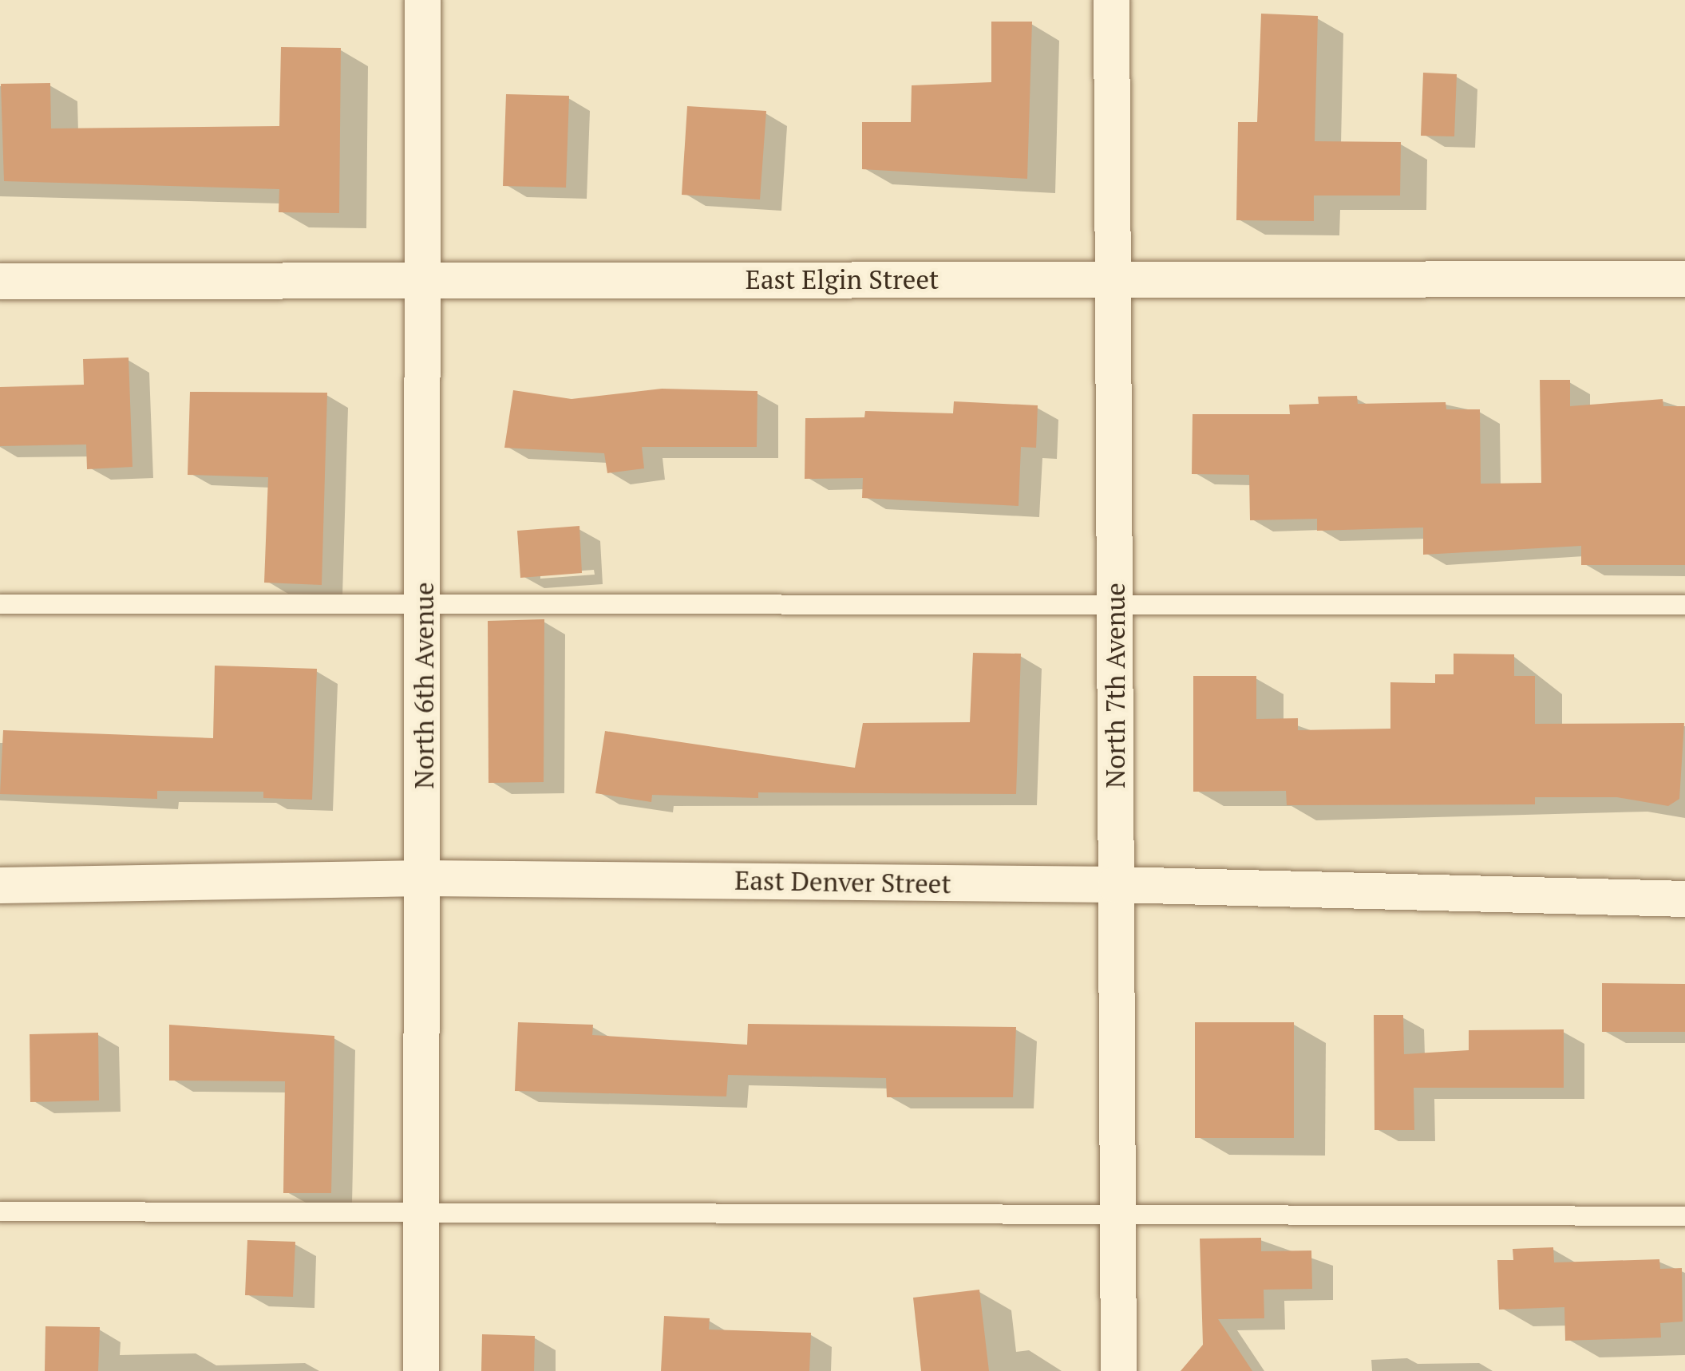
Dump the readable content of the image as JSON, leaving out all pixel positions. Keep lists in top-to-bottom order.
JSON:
{
  "streets": {
    "street": [
      "East Elgin Street",
      "North 6th Avenue",
      "North 7th Avenue",
      "East Denver Street"
    ]
  },
  "crossings": [
    ["East Elgin Street", "North 6th Avenue"],
    ["East Elgin Street", "North 7th Avenue"],
    ["North 6th Avenue", "East Denver Street"],
    ["North 7th Avenue", "East Denver Street"]
  ]
}
